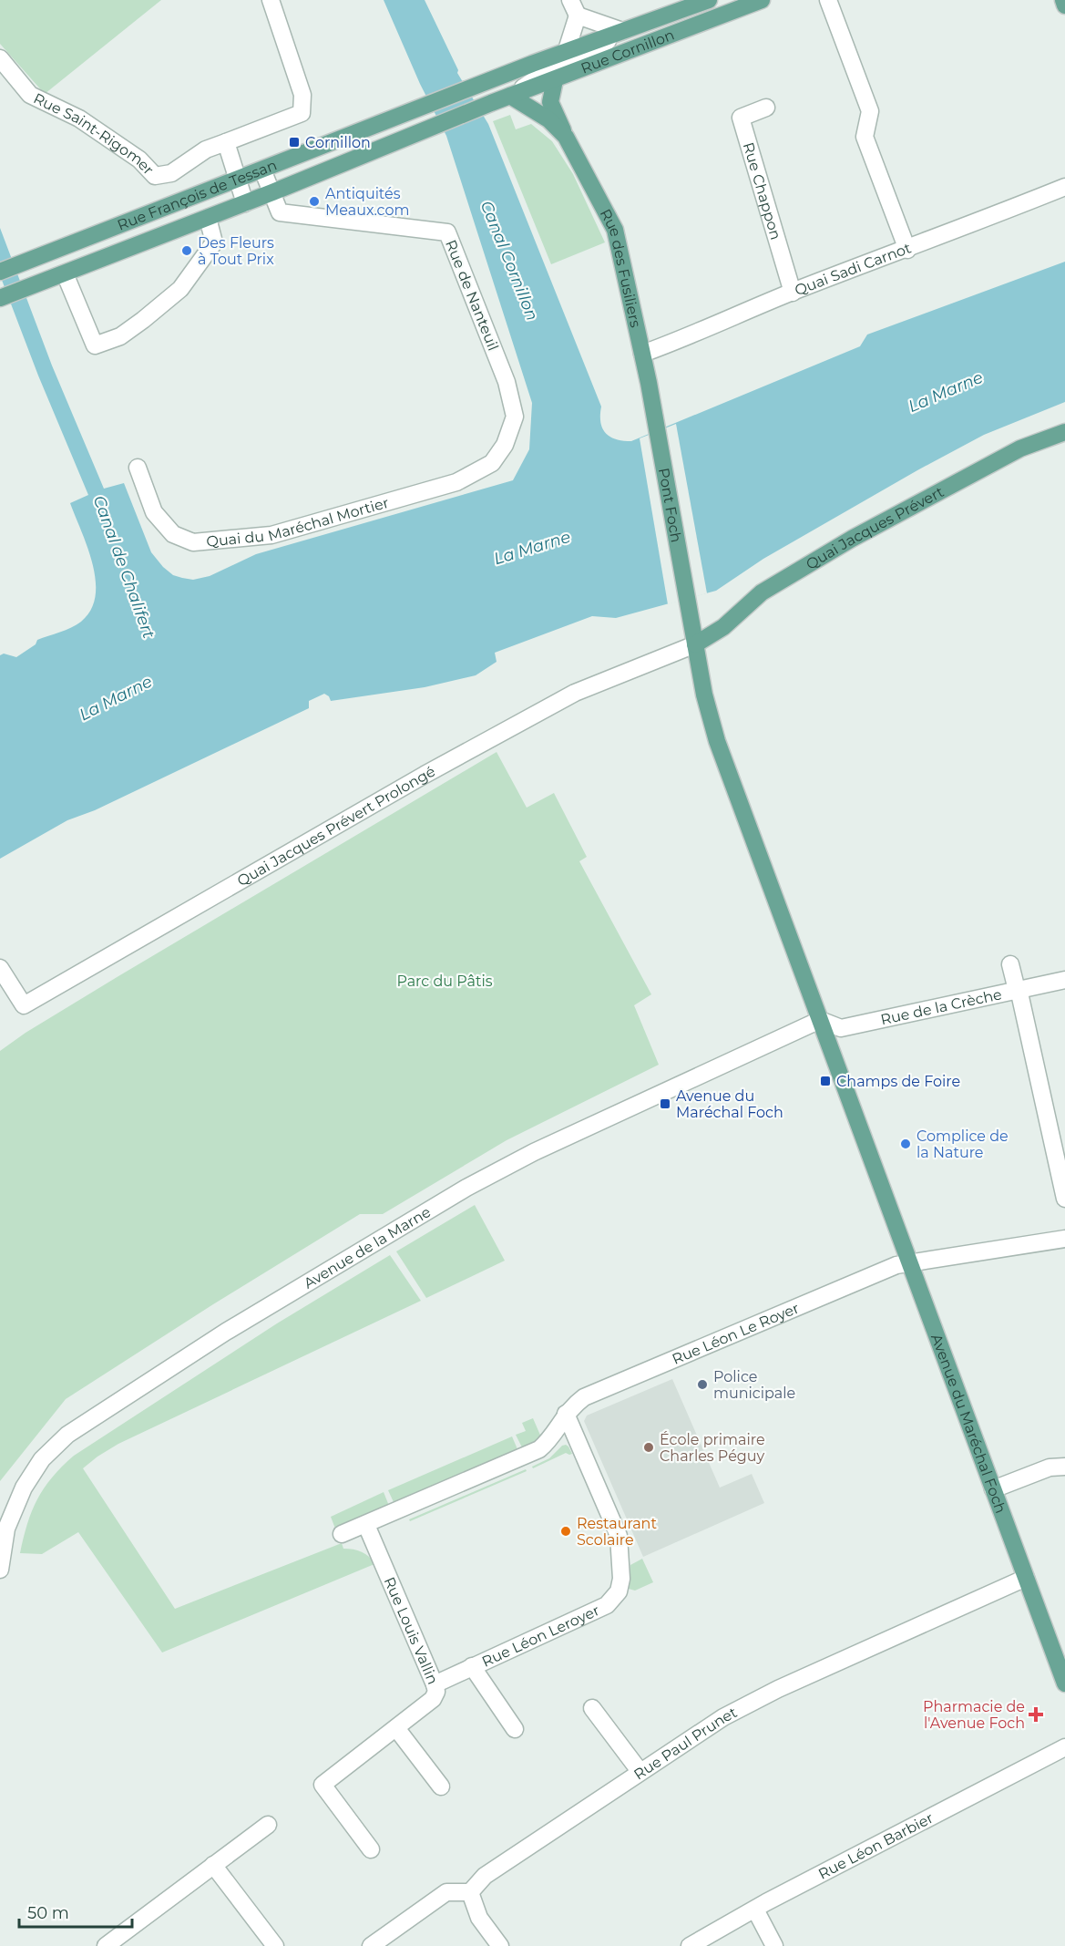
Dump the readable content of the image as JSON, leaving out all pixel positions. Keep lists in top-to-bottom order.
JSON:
{
  "streets": {
    "main road": [
      "Rue Cornillon",
      "Rue François de Tessan",
      "Rue des Fusiliers",
      "Pont Foch",
      "Quai Jacques Prévert",
      "Avenue du Maréchal Foch"
    ],
    "street": [
      "Rue Saint-Rigomer",
      "Rue Chappon",
      "Quai Sadi Carnot",
      "Rue de Nanteuil",
      "Quai du Maréchal Mortier",
      "Quai Jacques Prévert Prolongé",
      "Rue de la Crèche",
      "Avenue de la Marne",
      "Rue Léon Le Royer",
      "Rue Louis Vallin",
      "Rue Léon Leroyer",
      "Rue Paul Prunet",
      "Rue Léon Barbier"
    ]
  },
  "crossings": [
    ["Rue Cornillon", "Rue François de Tessan"],
    ["Rue Cornillon", "Rue des Fusiliers"],
    ["Rue Chappon", "Quai Sadi Carnot"],
    ["Rue François de Tessan", "Rue de Nanteuil"],
    ["Rue des Fusiliers", "Quai Sadi Carnot"],
    ["Rue des Fusiliers", "Pont Foch"],
    ["Rue de Nanteuil", "Quai du Maréchal Mortier"],
    ["Pont Foch", "Avenue du Maréchal Foch"],
    ["Quai Jacques Prévert", "Quai Jacques Prévert Prolongé"],
    ["Quai Jacques Prévert", "Avenue du Maréchal Foch"],
    ["Quai Jacques Prévert Prolongé", "Avenue du Maréchal Foch"],
    ["Rue de la Crèche", "Avenue de la Marne"],
    ["Rue de la Crèche", "Avenue du Maréchal Foch"],
    ["Avenue de la Marne", "Avenue du Maréchal Foch"],
    ["Rue Léon Le Royer", "Avenue du Maréchal Foch"],
    ["Rue Léon Le Royer", "Rue Léon Leroyer"],
    ["Avenue du Maréchal Foch", "Rue Paul Prunet"],
    ["Rue Louis Vallin", "Rue Léon Leroyer"]
  ],
  "water": ["Canal Cornillon", "La Marne", "Canal de Chalifert"],
  "parks": ["Parc du Pâtis"],
  "places": {
    "transit": ["Cornillon", "Champs de Foire", "Avenue du Maréchal Foch"],
    "other": [
      "Antiquités Meaux.com",
      "Des Fleurs à Tout Prix",
      "Complice de la Nature",
      "Police municipale",
      "École primaire Charles Péguy",
      "Restaurant Scolaire"
    ],
    "health": ["Pharmacie de l'Avenue Foch"]
  },
  "scale_bar": "50 m"
}
